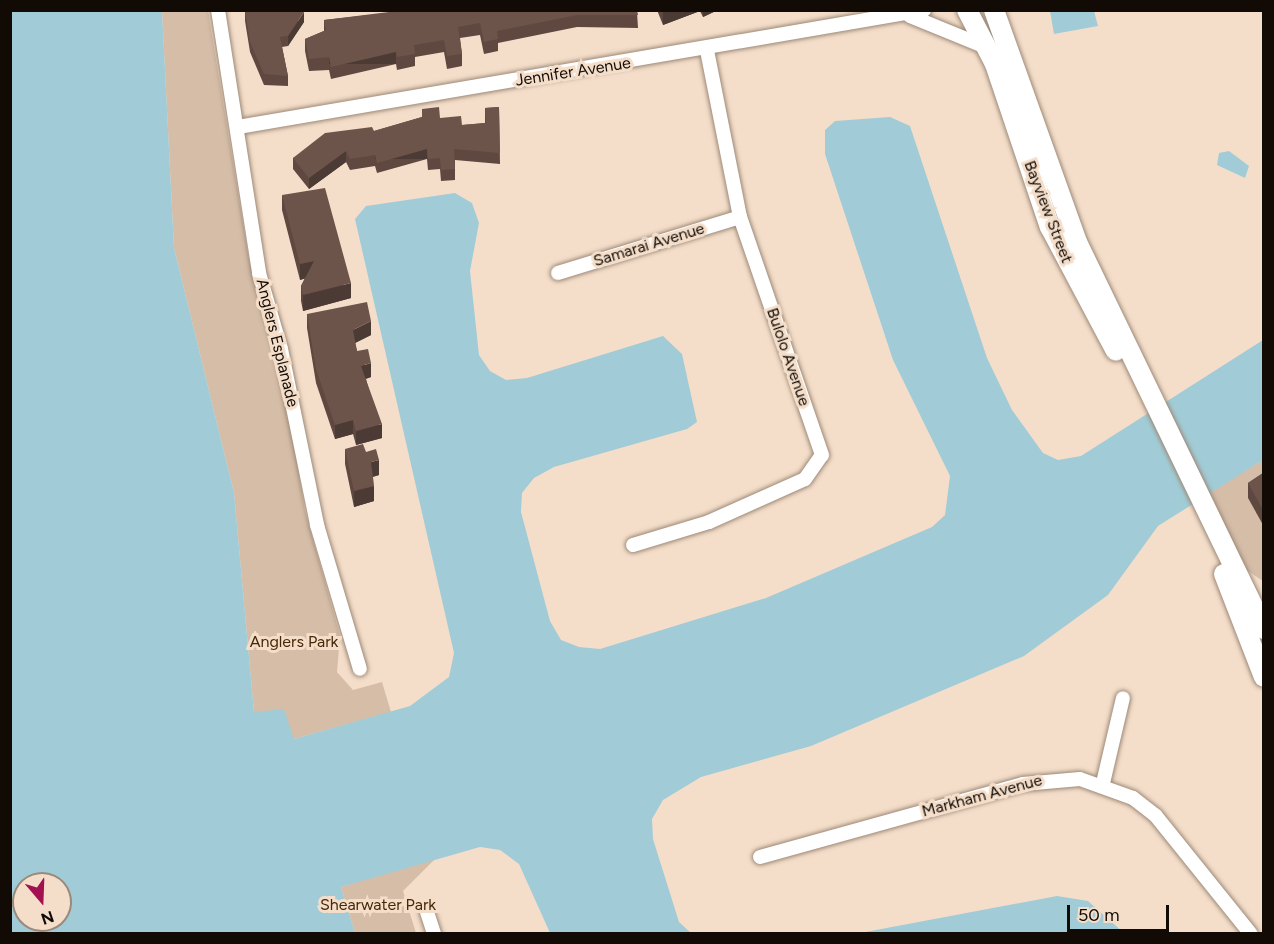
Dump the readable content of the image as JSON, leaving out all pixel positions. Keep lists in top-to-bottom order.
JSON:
{
  "streets": {
    "main road": ["Bayview Street"],
    "street": [
      "Jennifer Avenue",
      "Samarai Avenue",
      "Anglers Esplanade",
      "Bulolo Avenue",
      "Markham Avenue"
    ]
  },
  "crossings": [
    ["Jennifer Avenue", "Bayview Street"],
    ["Jennifer Avenue", "Anglers Esplanade"],
    ["Jennifer Avenue", "Bulolo Avenue"],
    ["Samarai Avenue", "Bulolo Avenue"]
  ],
  "parks": ["Anglers Park", "Shearwater Park"],
  "scale_bar": "50 m",
  "north": "bottom"
}
